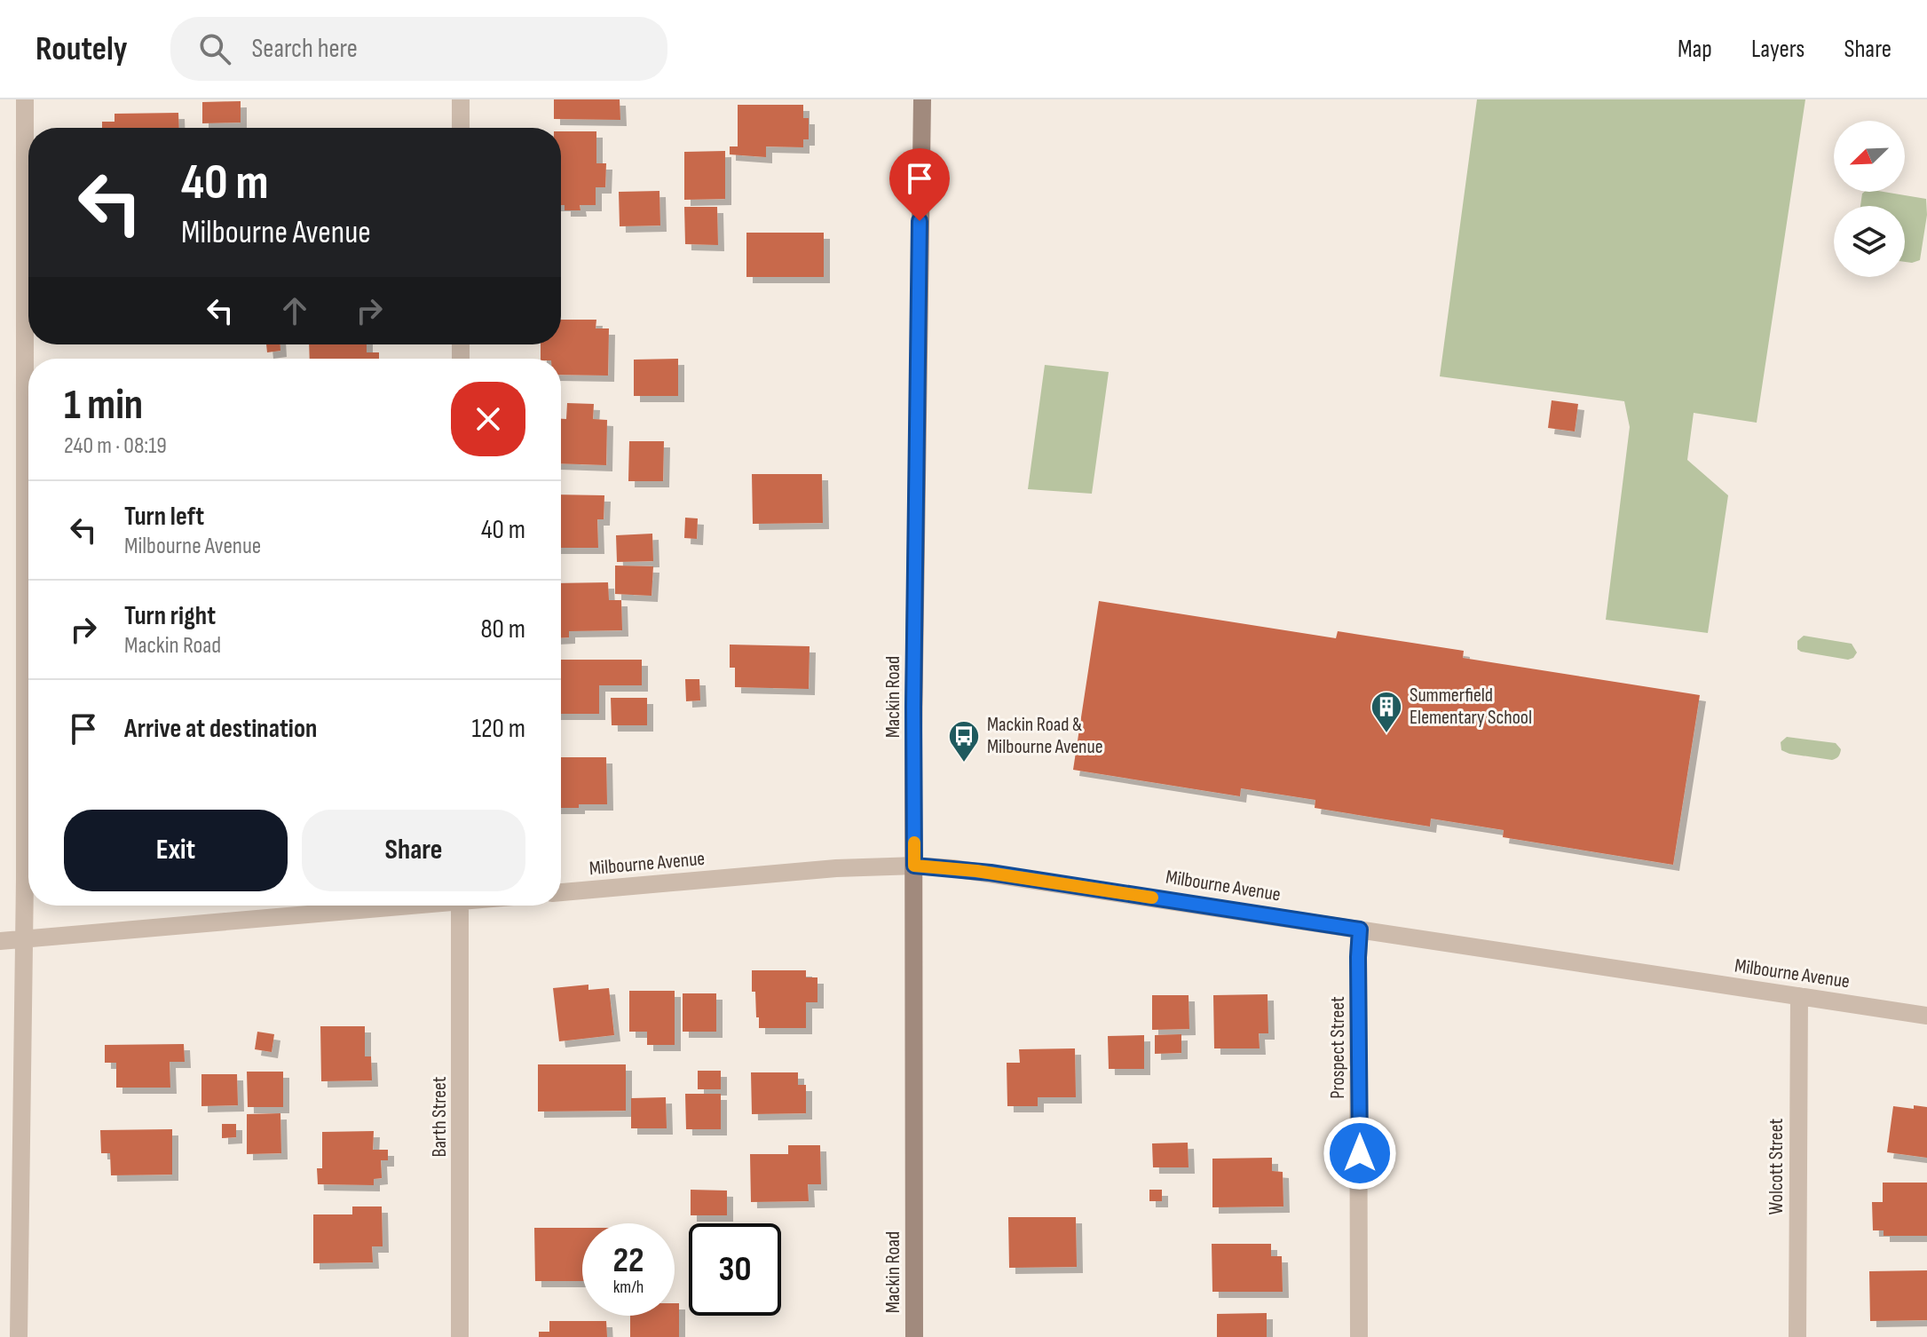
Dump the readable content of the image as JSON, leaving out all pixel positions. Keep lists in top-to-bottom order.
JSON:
{
  "streets": {
    "street": [
      "Mackin Road",
      "Milbourne Avenue",
      "Prospect Street",
      "Barth Street",
      "Wolcott Street"
    ]
  },
  "crossings": [
    ["Mackin Road", "Milbourne Avenue"],
    ["Milbourne Avenue", "Prospect Street"],
    ["Milbourne Avenue", "Wolcott Street"]
  ],
  "places": {
    "building": ["Summerfield Elementary School"],
    "bus stop": ["Mackin Road & Milbourne Avenue"]
  },
  "north": "bottom left",
  "page": {
    "header": "Routely",
    "search": "Search here",
    "nav": ["Map", "Layers", "Share"],
    "turn": ["40 m", "Milbourne Avenue"],
    "heading": ["1 min", "240 m · 08:19"],
    "list": [
      {
        "name": "Turn left",
        "note": "Milbourne Avenue",
        "value": "40 m"
      },
      {
        "name": "Turn right",
        "note": "Mackin Road",
        "value": "80 m"
      },
      {
        "name": "Arrive at destination",
        "value": "120 m"
      }
    ],
    "buttons": ["Exit", "Share"],
    "speed": "22 km/h",
    "limit": "30"
  }
}
